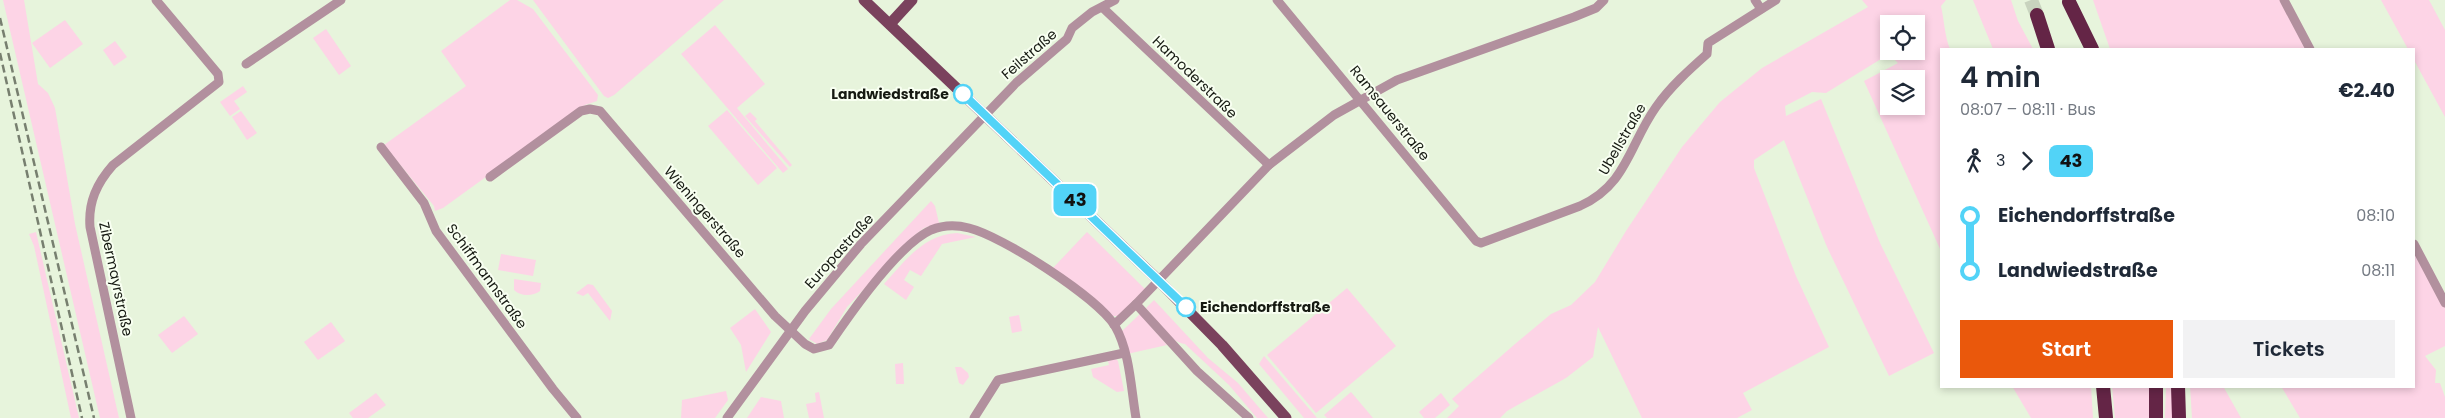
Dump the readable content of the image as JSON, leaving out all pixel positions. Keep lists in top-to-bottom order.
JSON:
{
  "streets": {
    "street": [
      "Feilstraße",
      "Hamoderstraße",
      "Ramsauerstraße",
      "Ubellstraße",
      "Wieningerstraße",
      "Europastraße",
      "Schiffmannstraße",
      "Zibermayrstraße"
    ]
  },
  "crossings": [
    ["Feilstraße", "Hamoderstraße"],
    ["Feilstraße", "Europastraße"],
    ["Ramsauerstraße", "Ubellstraße"],
    ["Wieningerstraße", "Europastraße"]
  ],
  "places": ["Landwiedstraße", "Eichendorffstraße"],
  "lines": ["bus line 43"],
  "page": {
    "on_map": "43",
    "heading": ["4 min", "08:07 – 08:11 · Bus", "€2.40"],
    "legs": ["3", "43"],
    "list": [
      {
        "name": "Eichendorffstraße",
        "value": "08:10"
      },
      {
        "name": "Landwiedstraße",
        "value": "08:11"
      }
    ],
    "buttons": ["Start", "Tickets"]
  }
}
